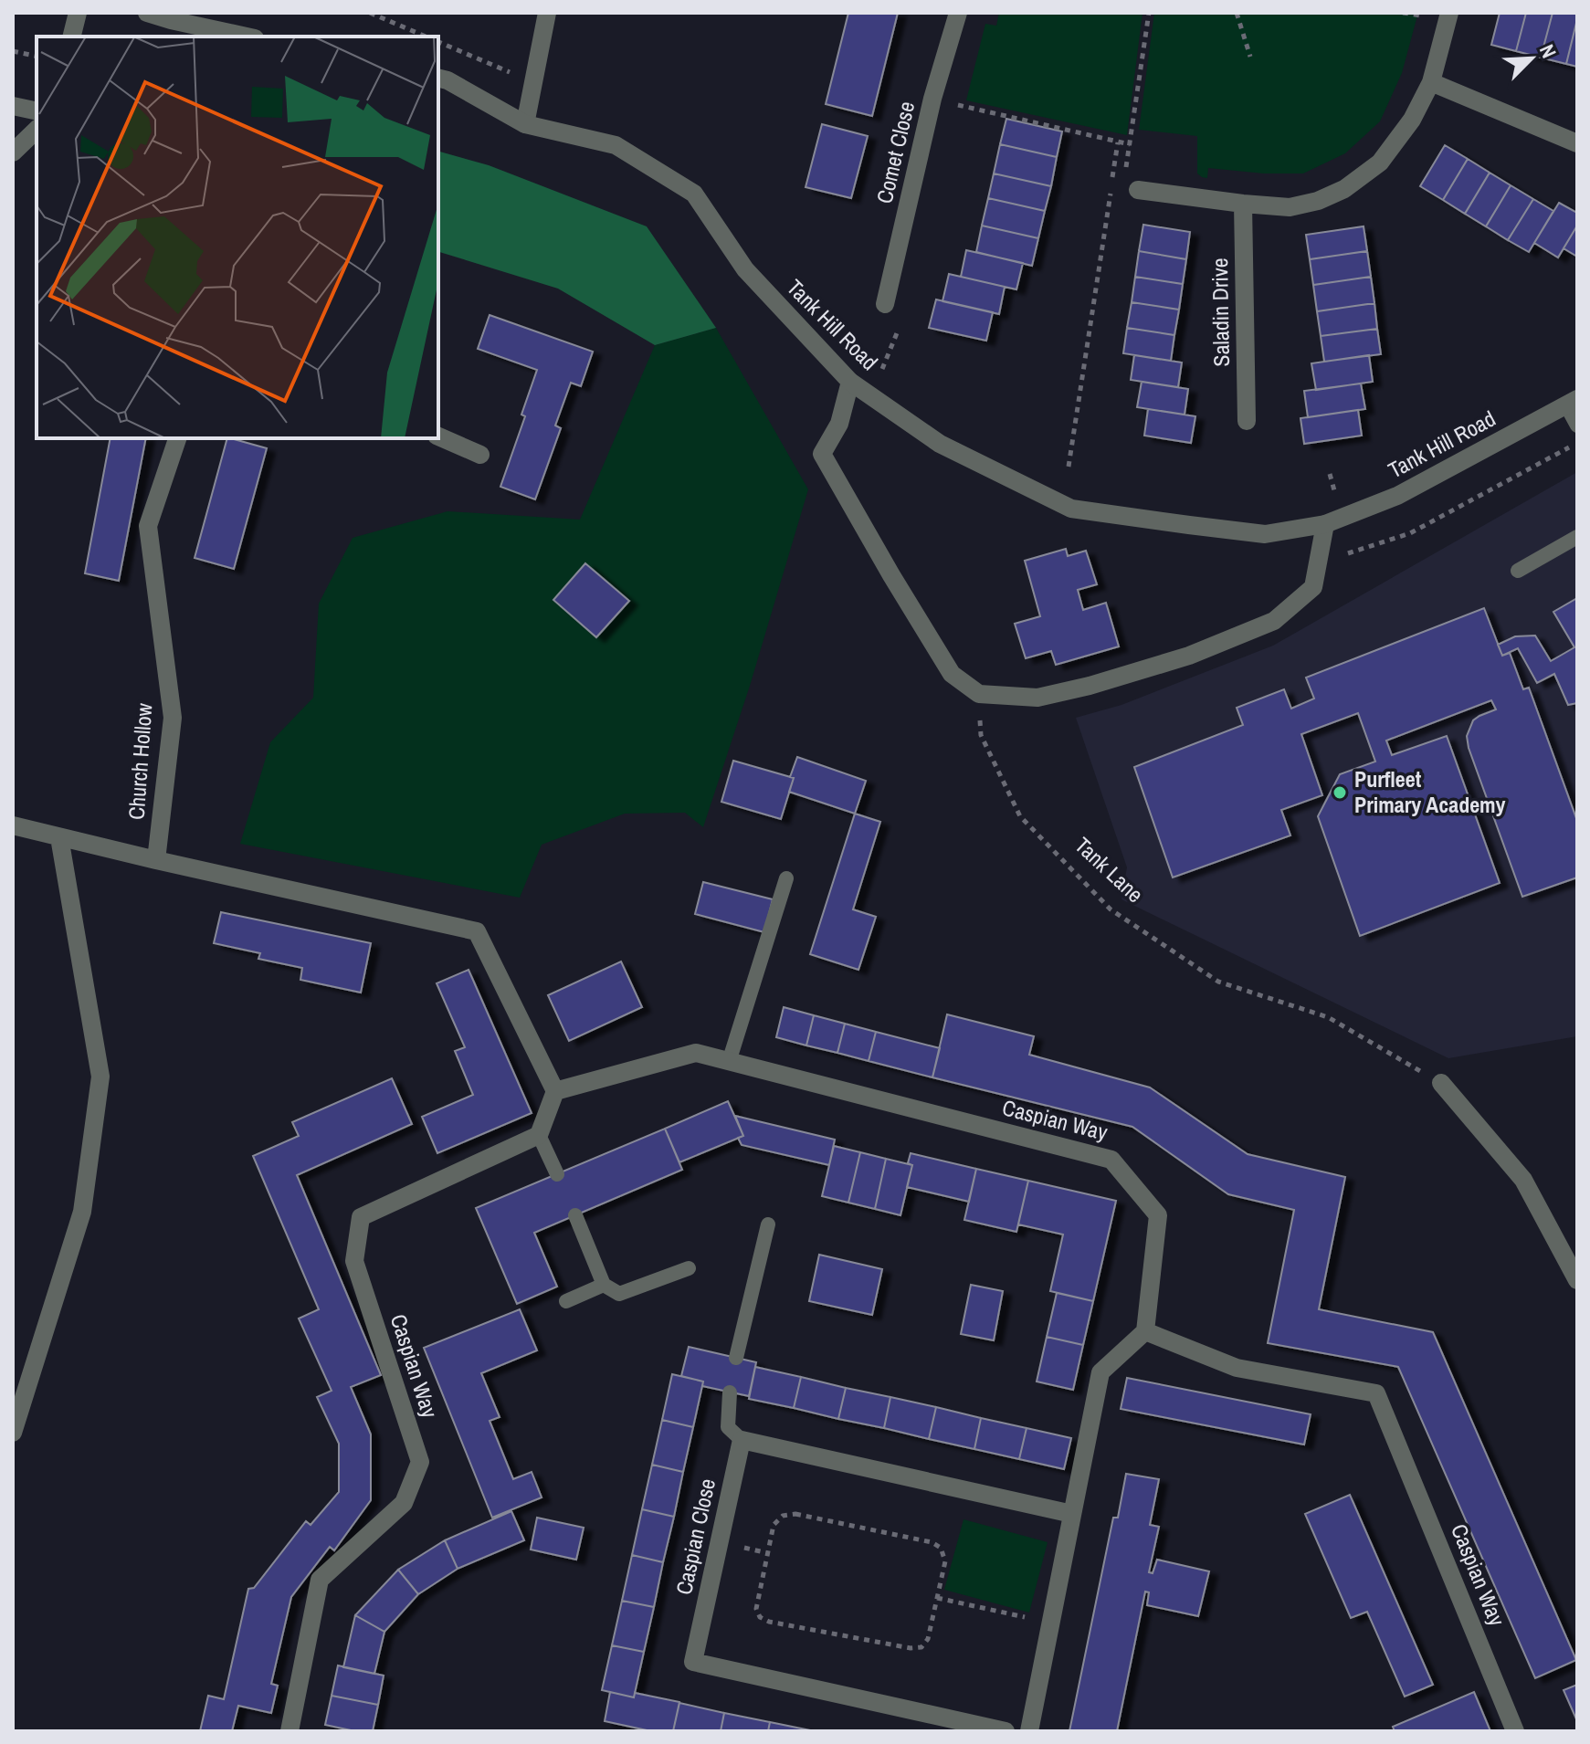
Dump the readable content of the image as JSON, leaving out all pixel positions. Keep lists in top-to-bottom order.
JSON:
{
  "streets": {
    "street": [
      "Comet Close",
      "Saladin Drive",
      "Tank Hill Road",
      "Church Hollow",
      "Caspian Way",
      "Caspian Close"
    ],
    "path": ["Tank Lane"]
  },
  "places": ["Purfleet Primary Academy"],
  "north": "top right"
}
